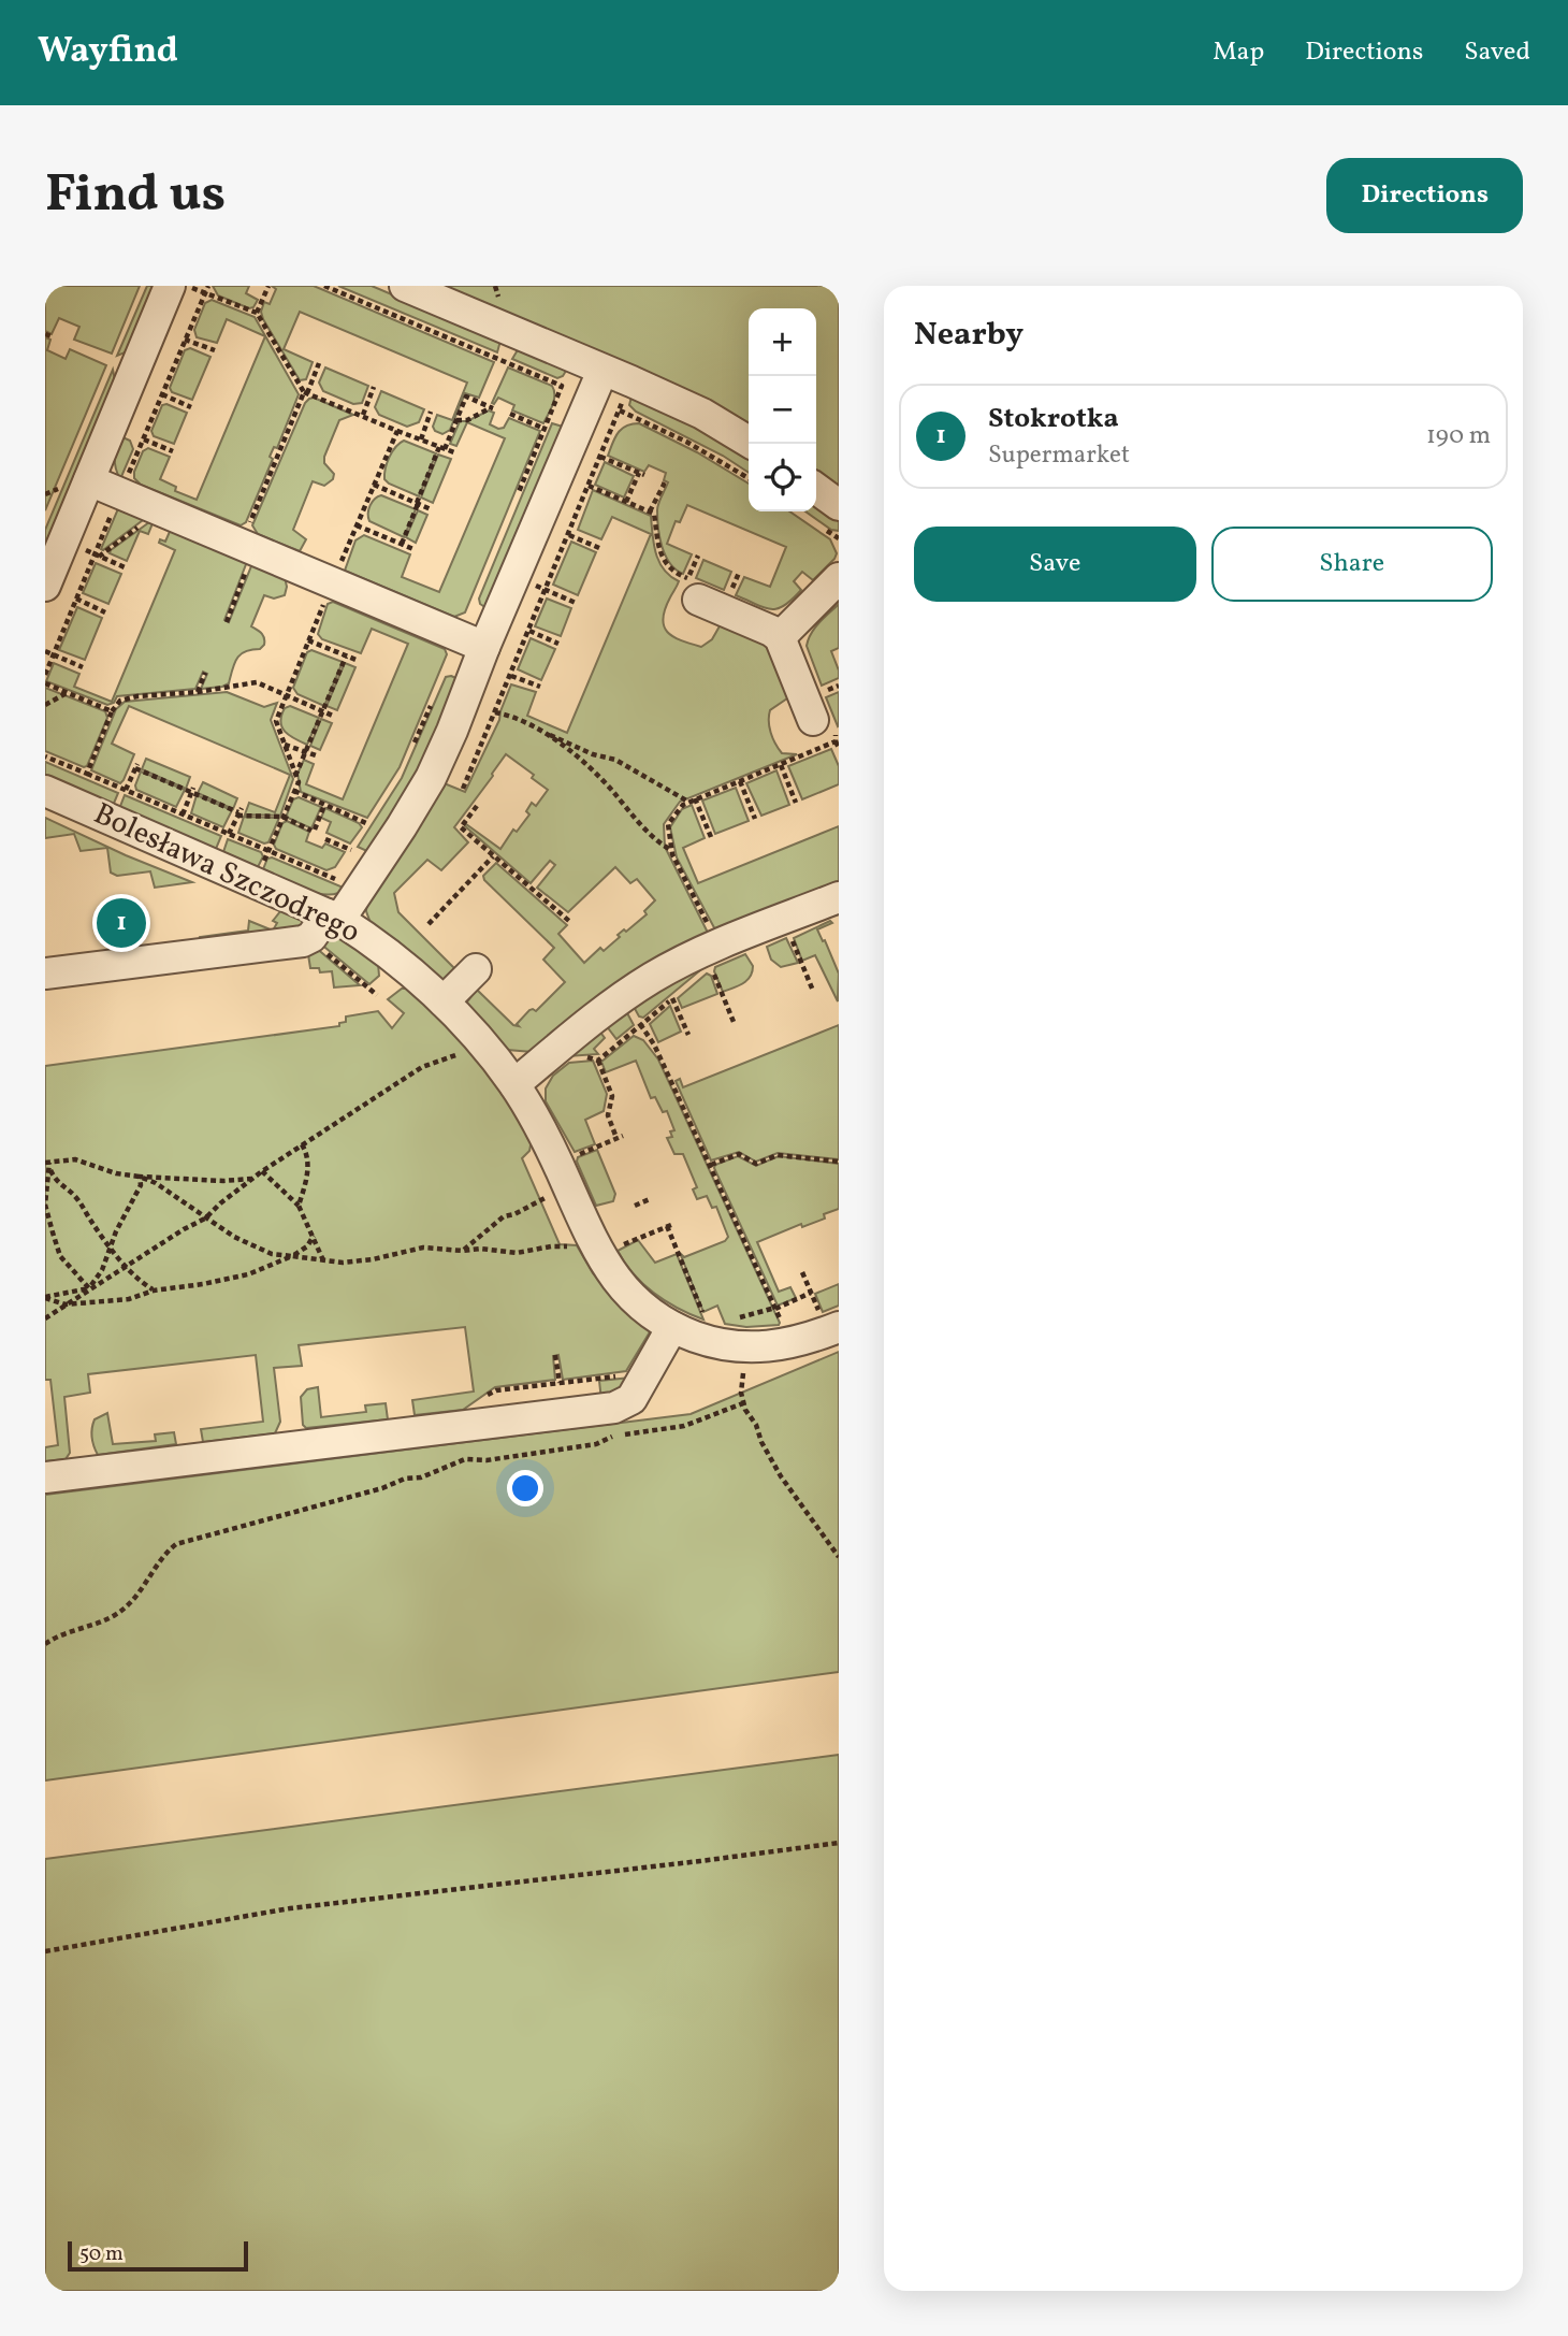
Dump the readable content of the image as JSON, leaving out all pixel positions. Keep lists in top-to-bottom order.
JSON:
{
  "streets": {
    "street": ["Bolesława Szczodrego"]
  },
  "scale_bar": "50 m",
  "page": {
    "header": "Wayfind",
    "nav": ["Map", "Directions", "Saved"],
    "buttons": [
      "Directions",
      ["Save", "Share"]
    ],
    "title": "Find us",
    "heading": "Nearby",
    "map_buttons": ["+", "−"],
    "list": [
      {
        "mark": "1",
        "name": "Stokrotka",
        "note": "Supermarket",
        "value": "190 m"
      }
    ],
    "pins": "1",
    "scale": "50 m"
  }
}
